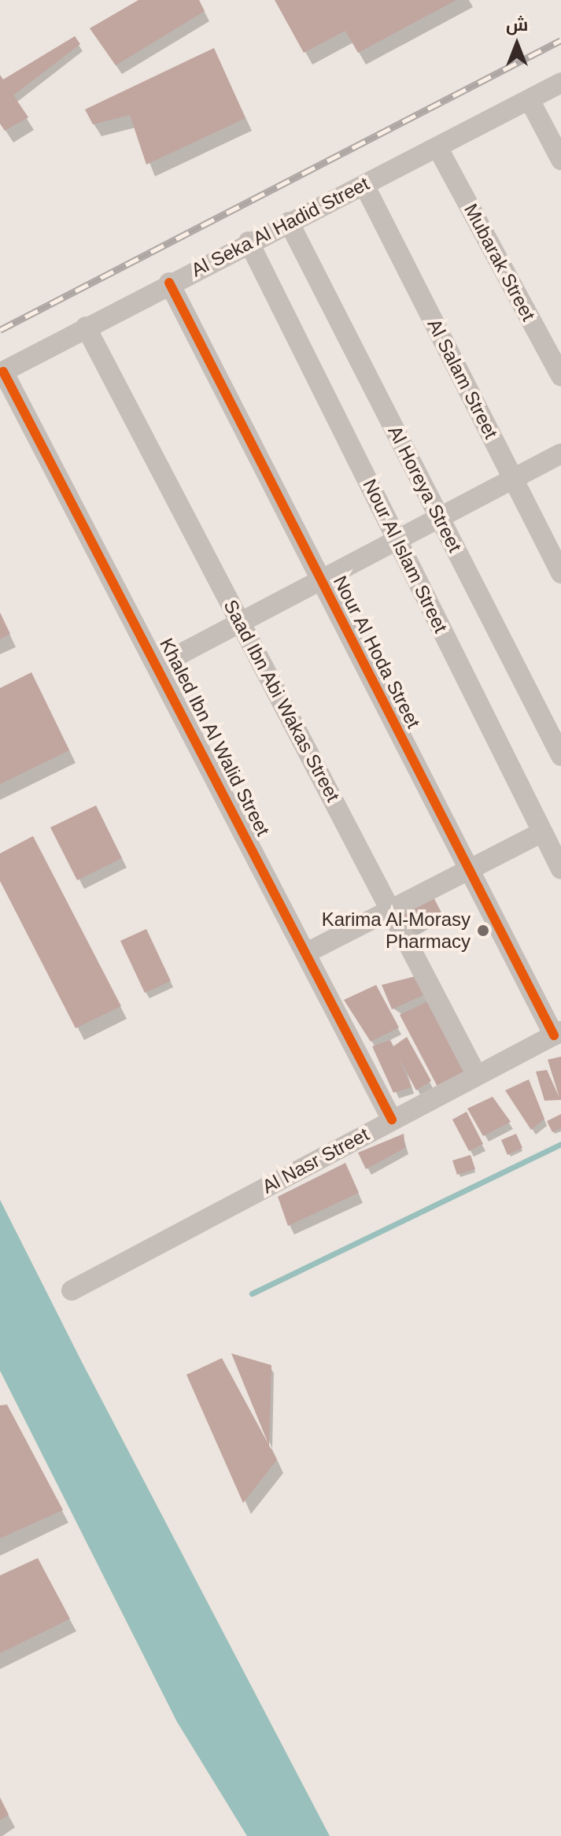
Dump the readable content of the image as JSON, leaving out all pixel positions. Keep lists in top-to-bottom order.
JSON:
{
  "streets": {
    "street": [
      "Al Seka Al Hadid Street",
      "Mubarak Street",
      "Al Salam Street",
      "Al Horeya Street",
      "Nour Al Islam Street",
      "Nour Al Hoda Street",
      "Saad Ibn Abi Wakas Street",
      "Khaled Ibn Al Walid Street",
      "Al Nasr Street"
    ]
  },
  "crossings": [
    ["Al Seka Al Hadid Street", "Mubarak Street"],
    ["Al Seka Al Hadid Street", "Al Salam Street"],
    ["Al Seka Al Hadid Street", "Al Horeya Street"],
    ["Al Seka Al Hadid Street", "Nour Al Islam Street"],
    ["Al Seka Al Hadid Street", "Nour Al Hoda Street"],
    ["Al Seka Al Hadid Street", "Saad Ibn Abi Wakas Street"],
    ["Al Seka Al Hadid Street", "Khaled Ibn Al Walid Street"],
    ["Nour Al Hoda Street", "Al Nasr Street"],
    ["Saad Ibn Abi Wakas Street", "Al Nasr Street"],
    ["Khaled Ibn Al Walid Street", "Al Nasr Street"]
  ],
  "places": ["Karima Al-Morasy Pharmacy"],
  "north": "top"
}
